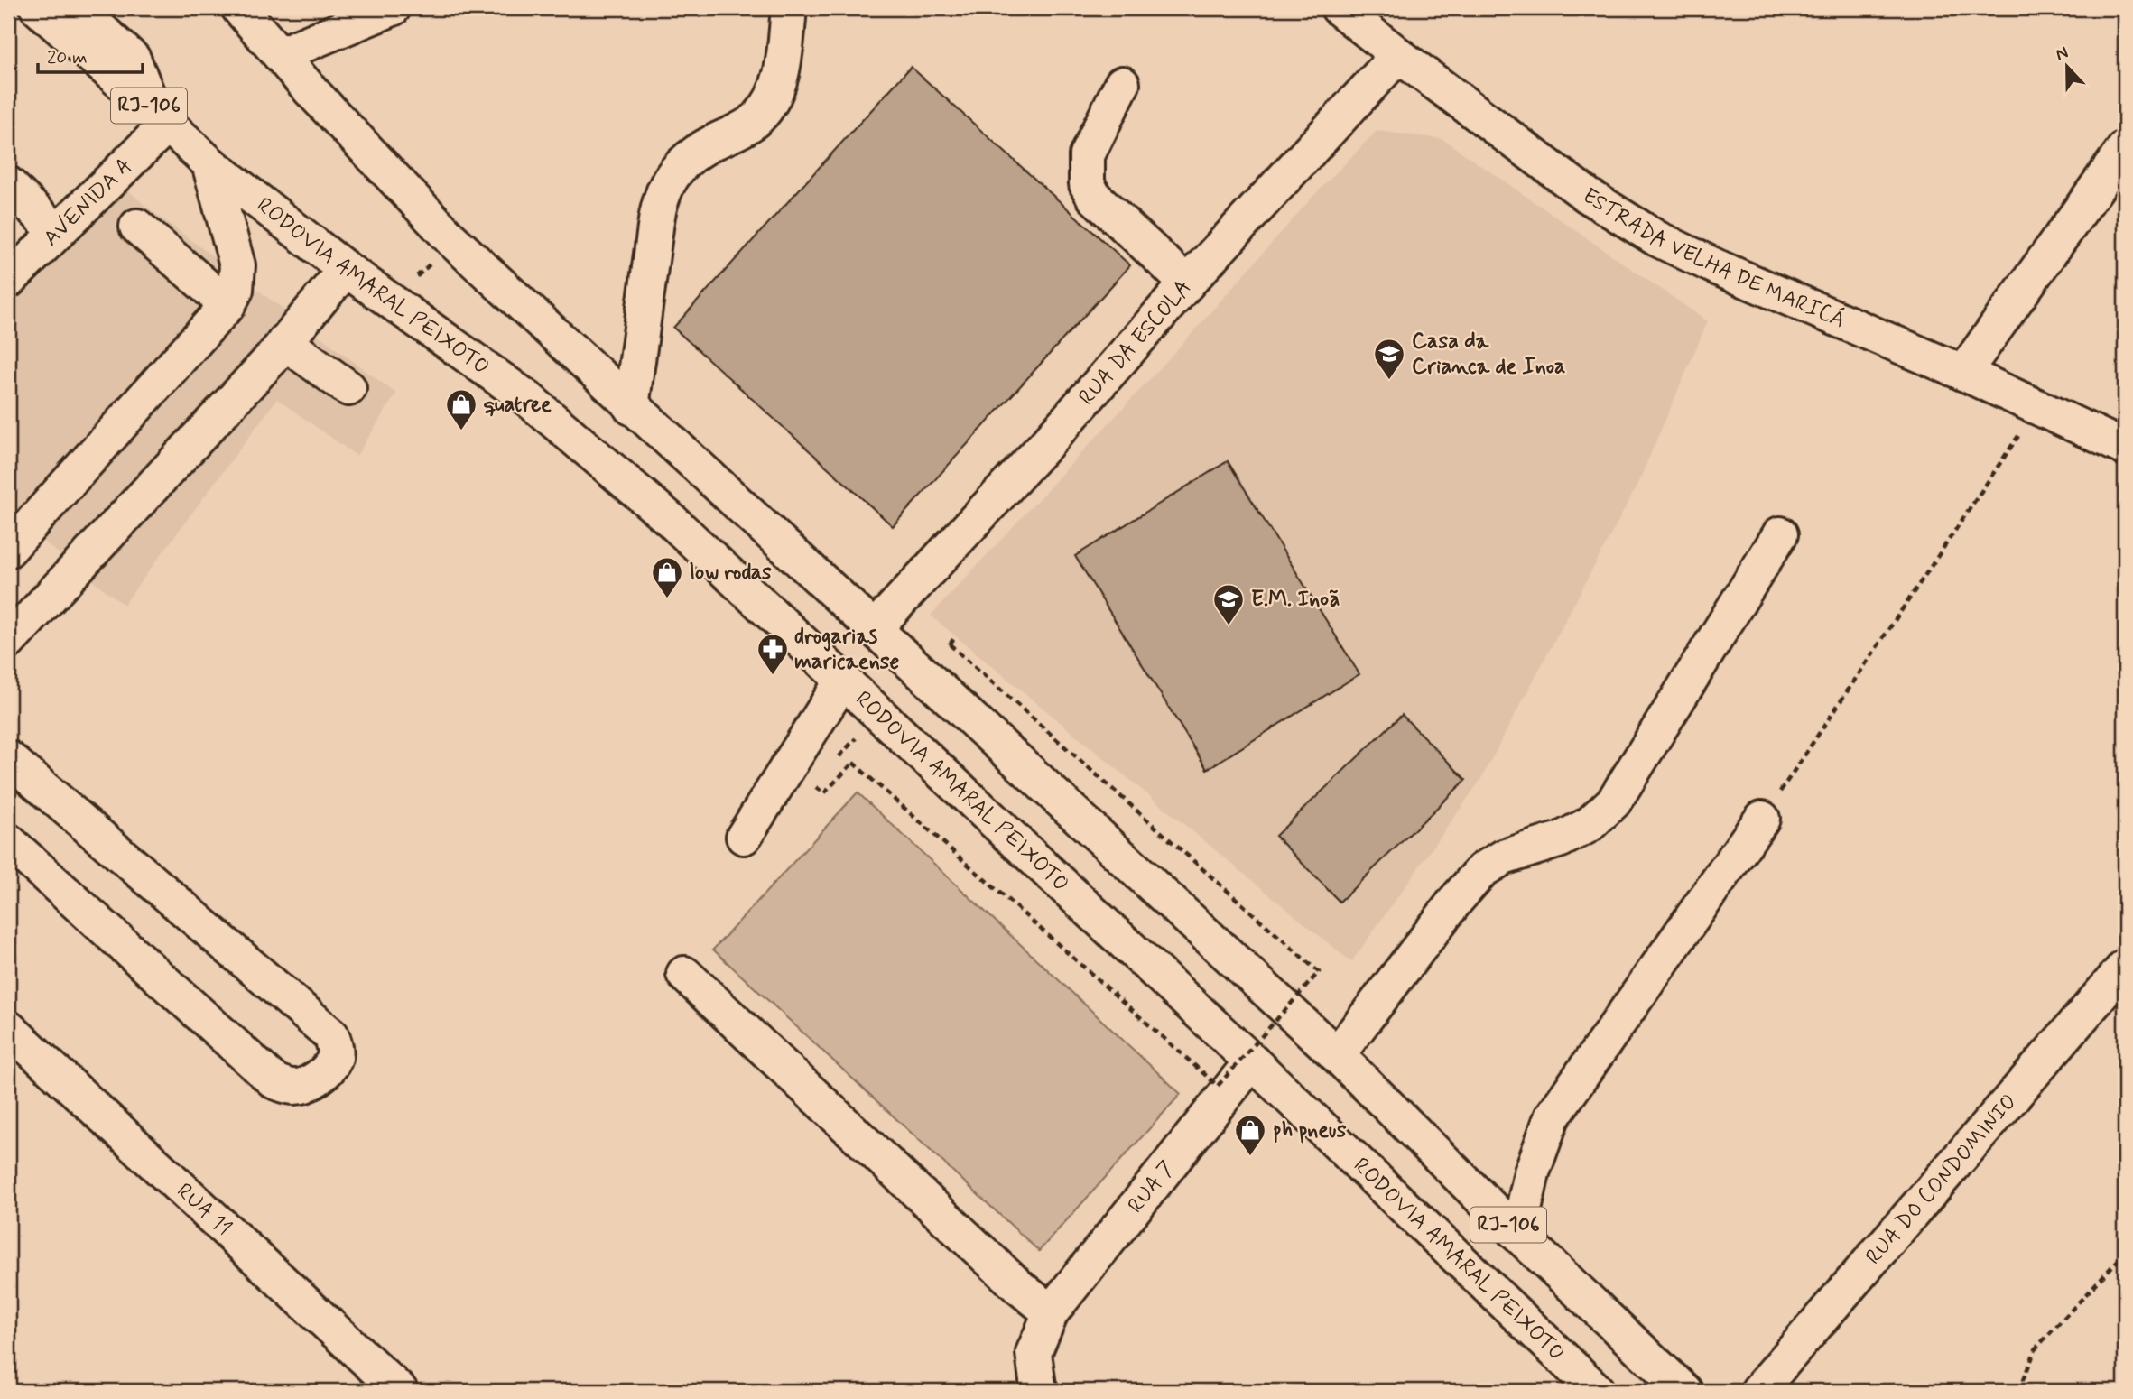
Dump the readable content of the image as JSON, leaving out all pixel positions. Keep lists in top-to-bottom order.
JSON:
{
  "streets": {
    "main road": [
      "RJ-106",
      "AVENIDA A",
      "ESTRADA VELHA DE MARICÁ",
      "RODOVIA AMARAL PEIXOTO",
      "RUA DA ESCOLA",
      "RUA DO CONDOMINIO",
      "RUA 7",
      "RUA 11"
    ]
  },
  "crossings": [
    ["RJ-106", "RUA DA ESCOLA"],
    ["AVENIDA A", "RODOVIA AMARAL PEIXOTO"],
    ["ESTRADA VELHA DE MARICÁ", "RUA DA ESCOLA"],
    ["RODOVIA AMARAL PEIXOTO", "RUA 7"]
  ],
  "places": {
    "school or university": ["Casa da Crianca de Inoa", "E.M. Inoã"],
    "shop": ["quatree", "low rodas", "ph pneus"],
    "pharmacy": ["drogarias maricaense"]
  },
  "scale_bar": "20 m",
  "north": "top"
}
